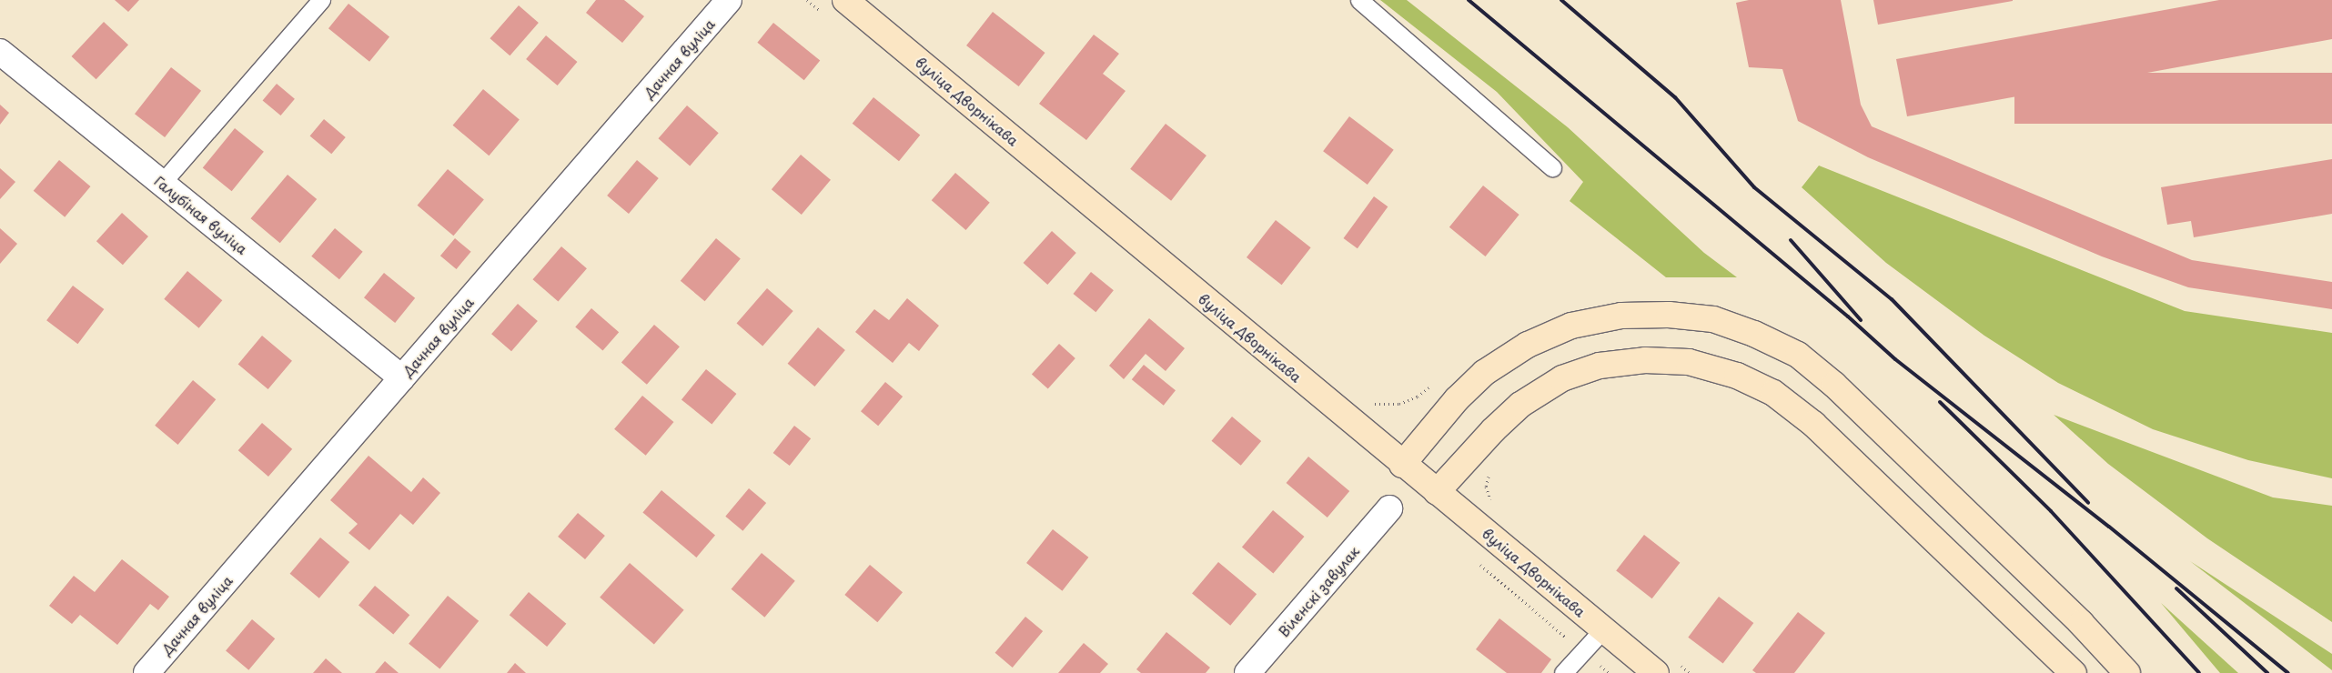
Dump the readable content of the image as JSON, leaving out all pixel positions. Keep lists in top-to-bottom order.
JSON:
{
  "streets": {
    "main road": ["вуліца Дворнікава"],
    "street": ["Дачная вуліца", "Галубіная вуліца", "Віленскі завулак"]
  },
  "crossings": [
    ["Дачная вуліца", "Галубіная вуліца"]
  ]
}
